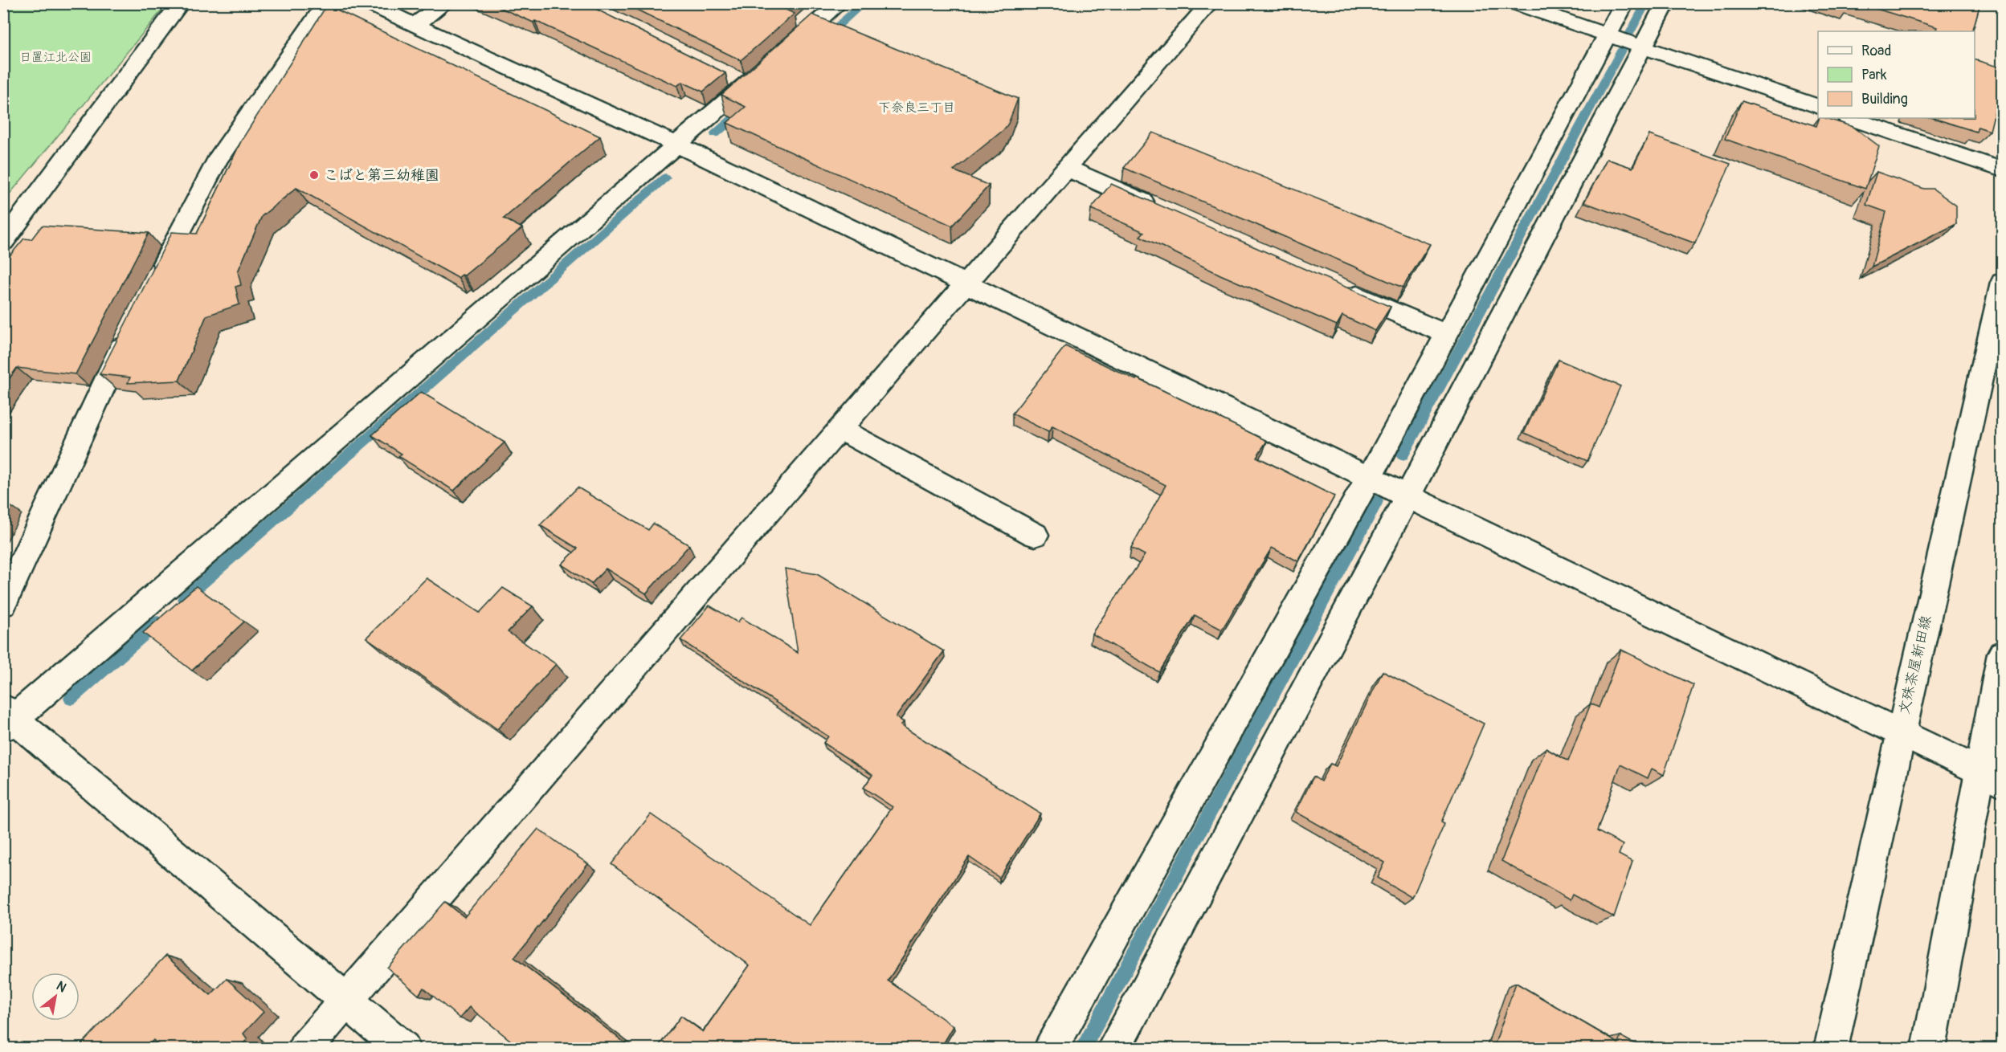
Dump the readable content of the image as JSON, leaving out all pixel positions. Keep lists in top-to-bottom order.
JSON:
{
  "streets": {
    "street": ["文殊茶屋新田線"]
  },
  "districts": ["下奈良三丁目"],
  "parks": ["日置江北公園"],
  "places": ["こばと第三幼稚園"],
  "legend": ["Road", "Park", "Building"],
  "north": "top right"
}
